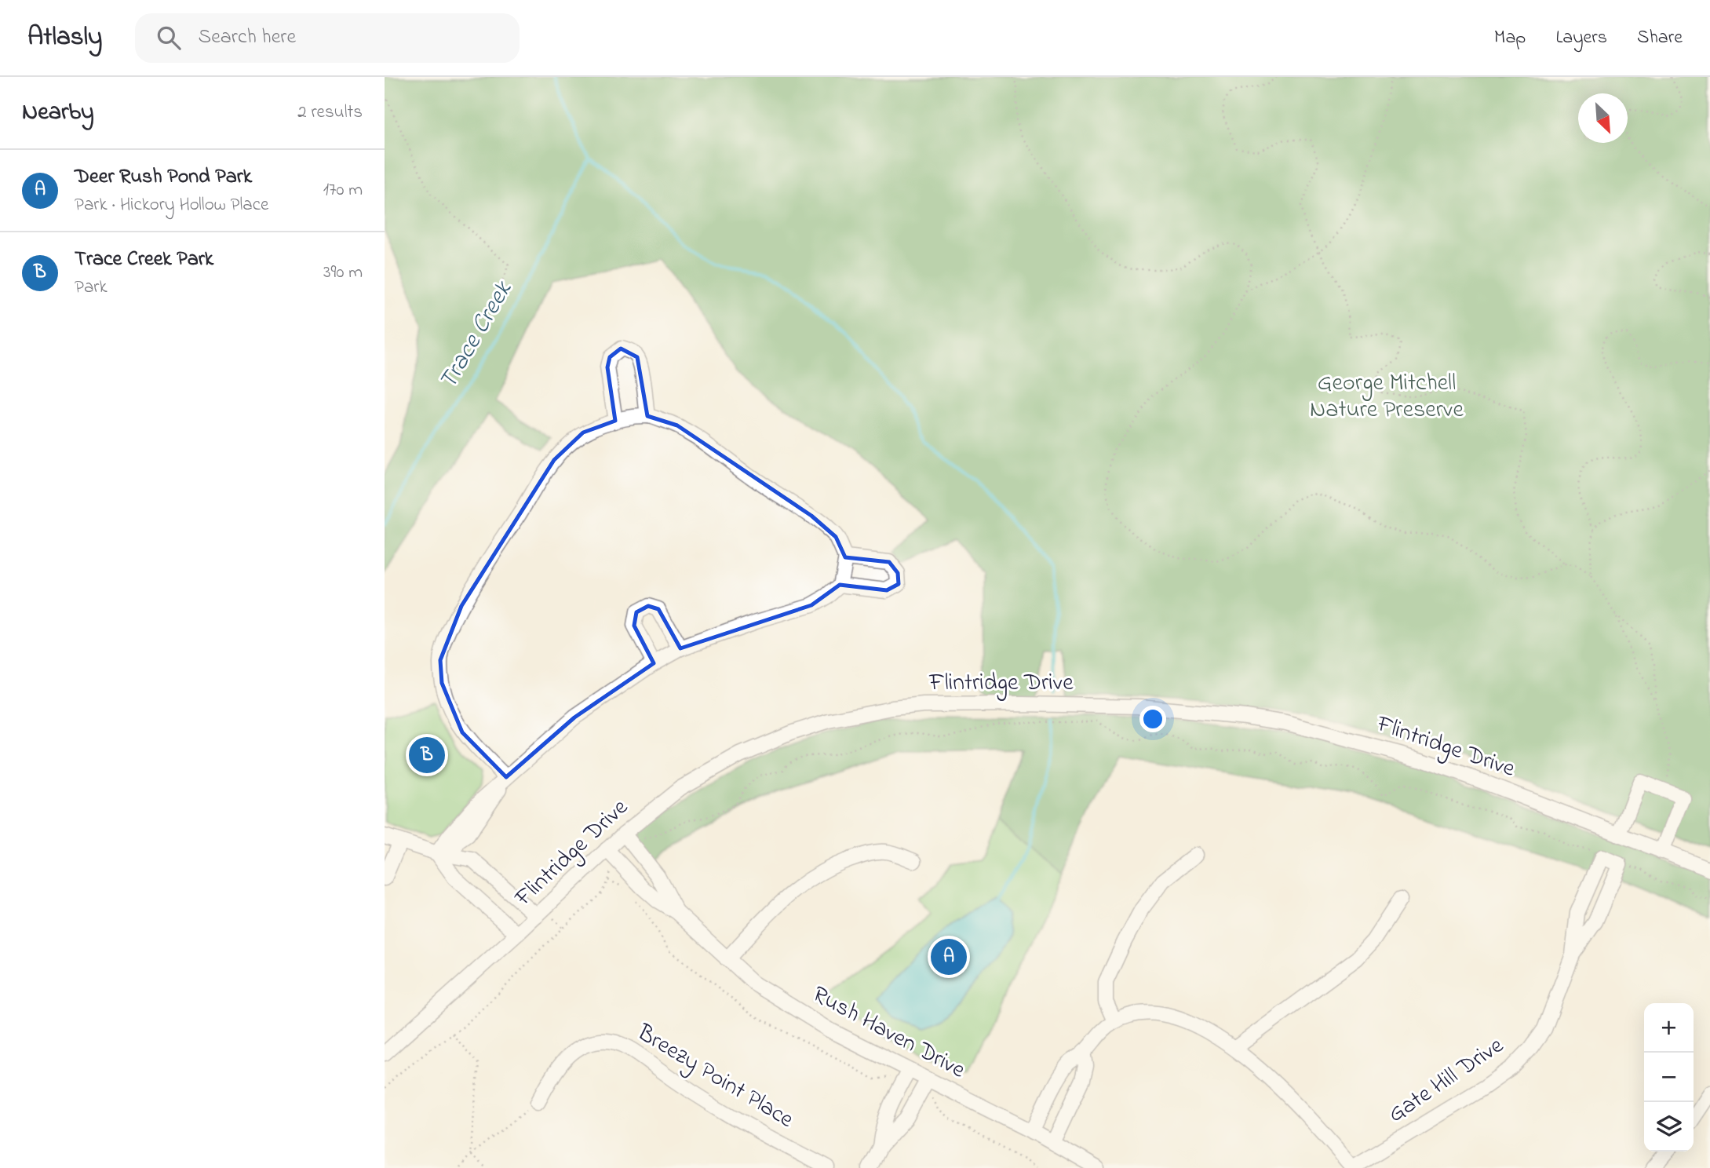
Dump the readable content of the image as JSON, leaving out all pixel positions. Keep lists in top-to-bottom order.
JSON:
{
  "streets": {
    "street": [
      "Flintridge Drive",
      "Rush Haven Drive",
      "Breezy Point Place",
      "Gate Hill Drive"
    ]
  },
  "crossings": [
    ["Flintridge Drive", "Rush Haven Drive"]
  ],
  "water": ["Trace Creek"],
  "parks": ["George Mitchell Nature Preserve"],
  "north": "bottom right",
  "page": {
    "header": "Atlasly",
    "search": "Search here",
    "nav": ["Map", "Layers", "Share"],
    "heading": ["Nearby", "2 results"],
    "list": [
      {
        "mark": "A",
        "name": "Deer Rush Pond Park",
        "note": "Park · Hickory Hollow Place",
        "value": "170 m"
      },
      {
        "mark": "B",
        "name": "Trace Creek Park",
        "note": "Park",
        "value": "390 m"
      }
    ],
    "pins": ["B", "A"],
    "map_buttons": ["+", "−"]
  }
}
